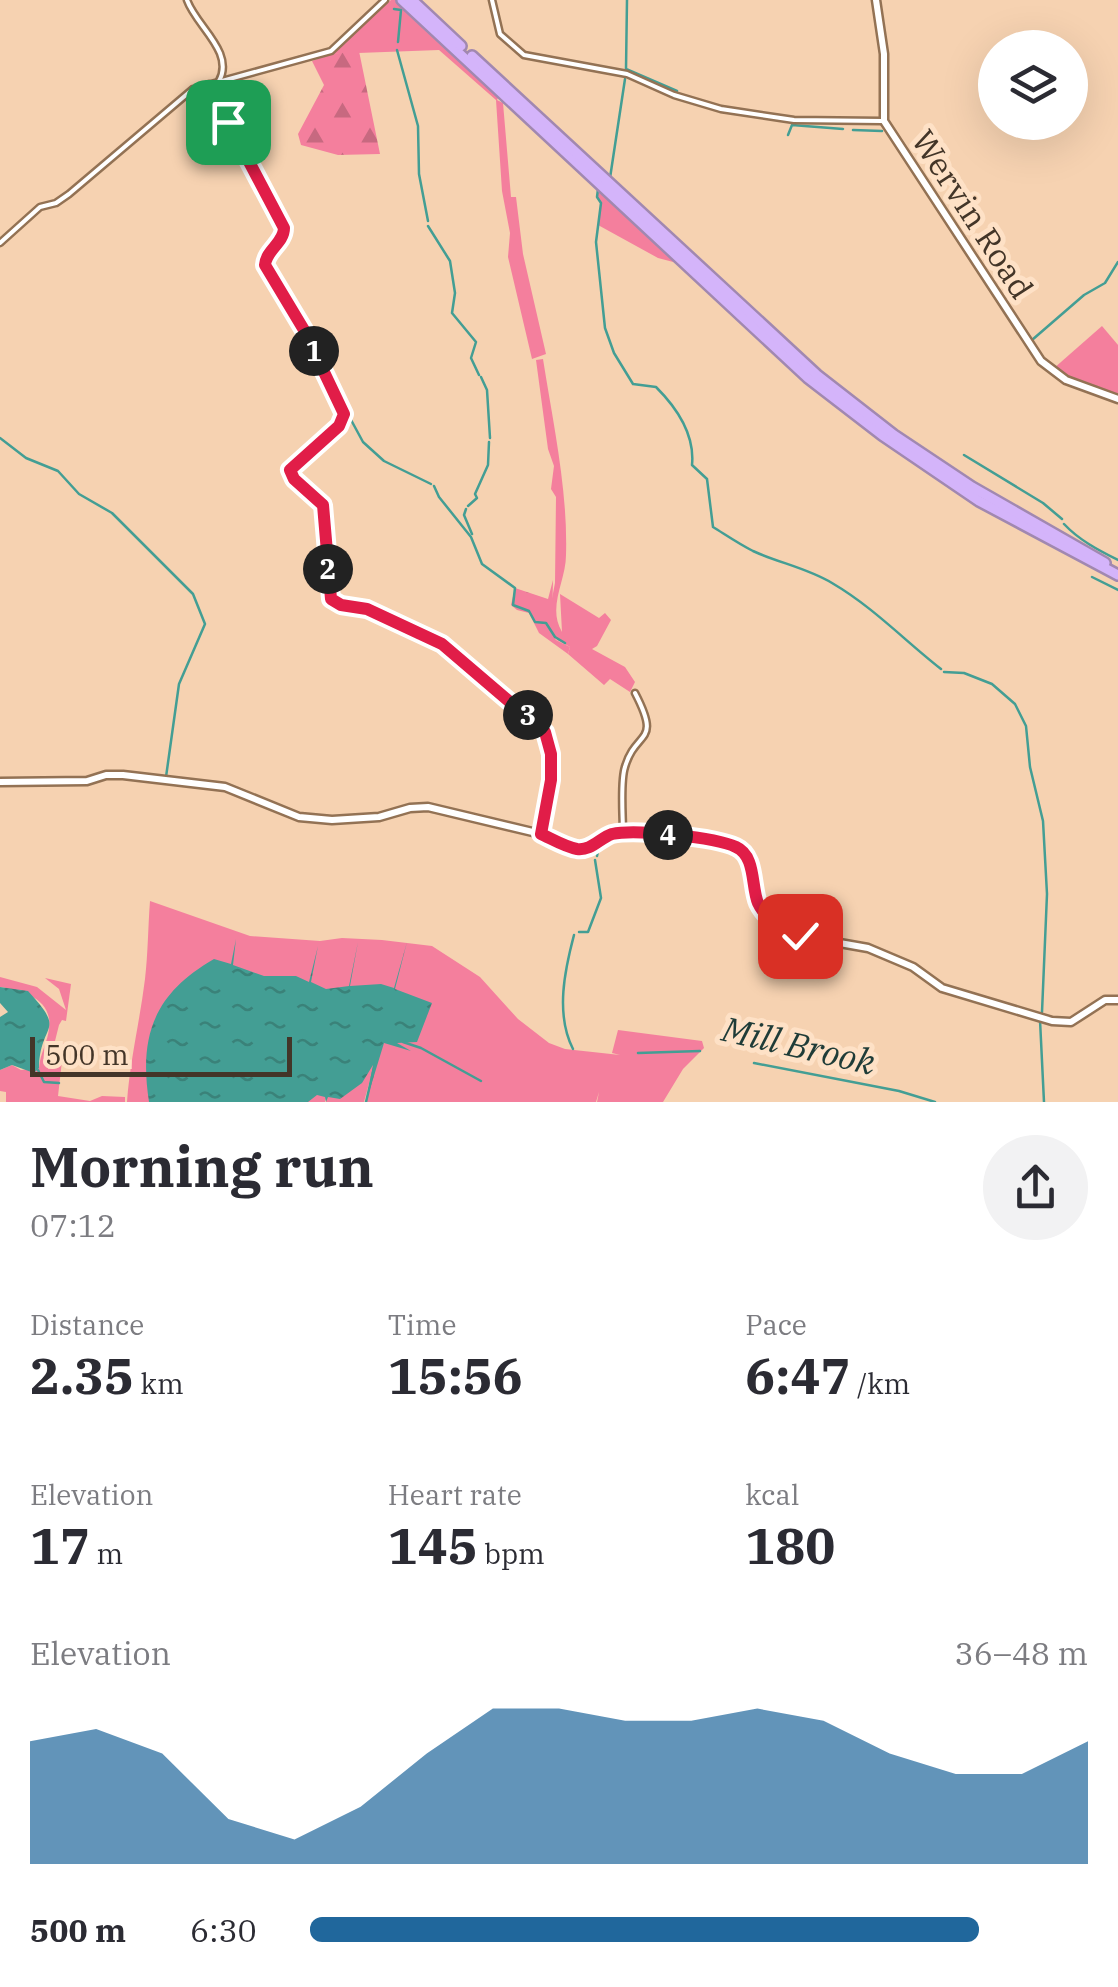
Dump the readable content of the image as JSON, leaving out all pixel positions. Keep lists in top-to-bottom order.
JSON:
{
  "streets": {
    "street": ["Wervin Road"]
  },
  "water": ["Mill Brook"],
  "scale_bar": "500 m",
  "page": {
    "pins": [
      "1",
      "2",
      "3",
      "4"
    ],
    "scale": "500 m",
    "heading": ["Morning run", "07:12"],
    "stats": [
      ["Distance", "2.35 km"],
      ["Time", "15:56"],
      ["Pace", "6:47 /km"],
      ["Elevation", "17 m"],
      ["Heart rate", "145 bpm"],
      ["kcal", "180"]
    ],
    "chart": ["Elevation", "36–48 m"],
    "list": [
      {
        "name": "500 m",
        "note": "6:30"
      }
    ]
  }
}
